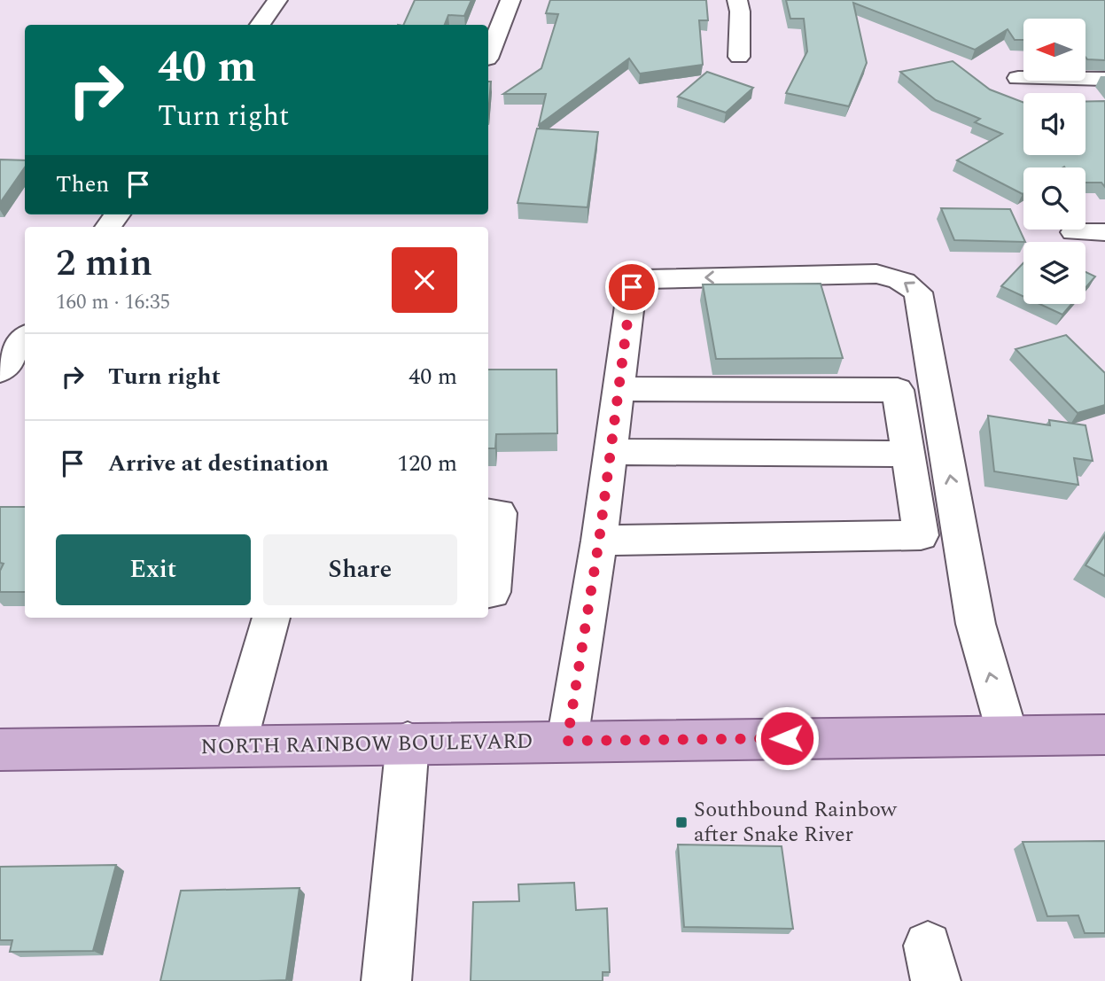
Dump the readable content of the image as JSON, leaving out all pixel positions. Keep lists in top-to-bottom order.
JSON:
{
  "streets": {
    "main road": ["NORTH RAINBOW BOULEVARD"]
  },
  "places": {
    "transit": ["Southbound Rainbow after Snake River"]
  },
  "north": "left",
  "page": {
    "turn": ["40 m", "Turn right"],
    "then": "Then",
    "heading": ["2 min", "160 m · 16:35"],
    "list": [
      {
        "name": "Turn right",
        "value": "40 m"
      },
      {
        "name": "Arrive at destination",
        "value": "120 m"
      }
    ],
    "buttons": ["Exit", "Share"]
  }
}
